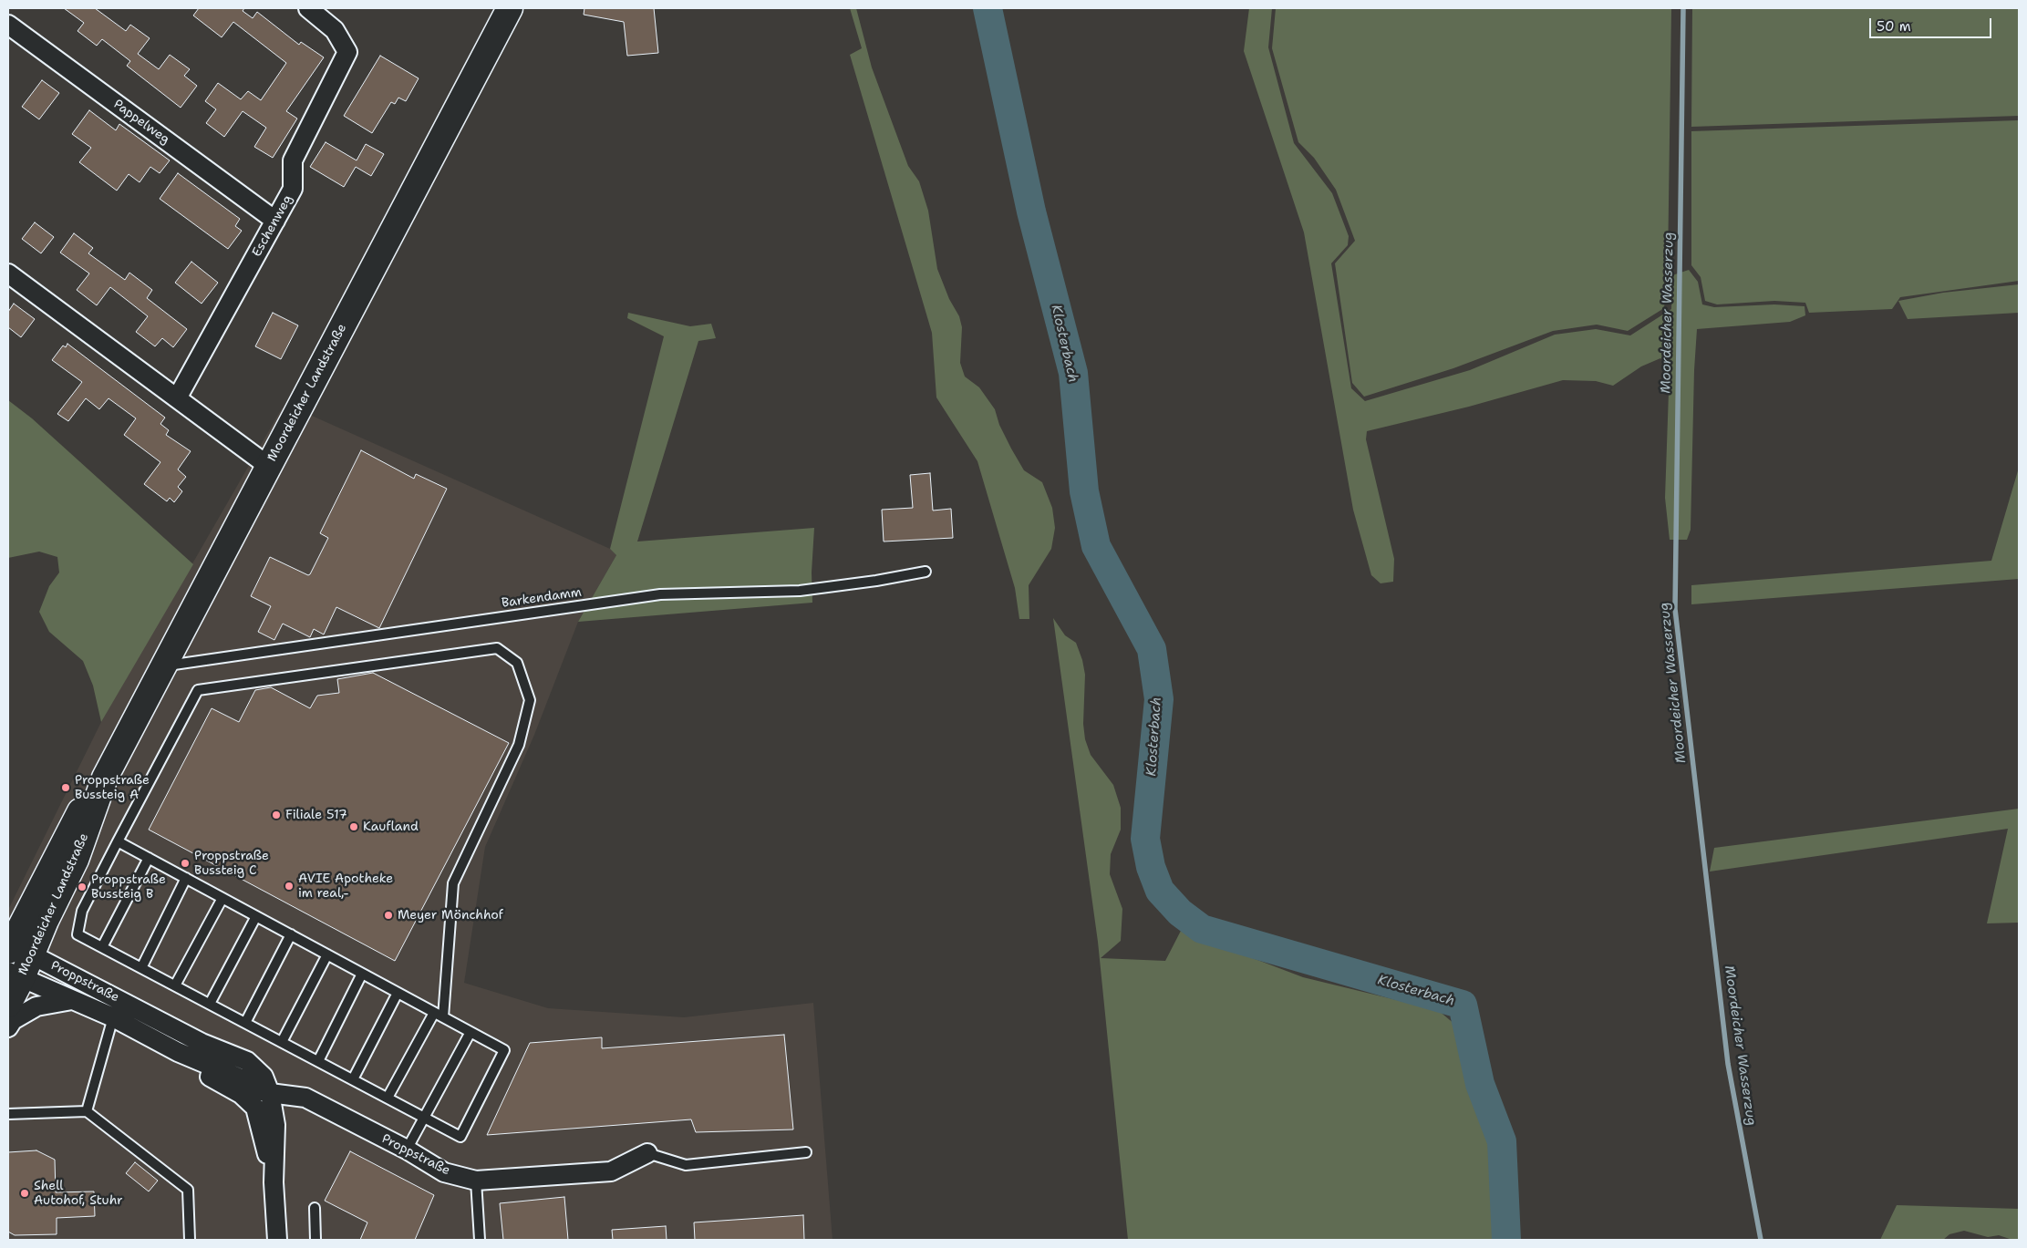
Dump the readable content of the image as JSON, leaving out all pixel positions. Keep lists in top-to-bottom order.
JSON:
{
  "streets": {
    "main road": ["Moordeicher Landstraße"],
    "street": ["Pappelweg", "Eschenweg", "Proppstraße"],
    "lane": ["Barkendamm"]
  },
  "crossings": [
    ["Pappelweg", "Eschenweg"],
    ["Moordeicher Landstraße", "Barkendamm"],
    ["Moordeicher Landstraße", "Proppstraße"]
  ],
  "water": ["Moordeicher Wasserzug", "Klosterbach"],
  "places": [
    "Proppstraße Bussteig A",
    "Filiale 517",
    "Kaufland",
    "Proppstraße Bussteig C",
    "AVIE Apotheke im real,-",
    "Proppstraße Bussteig B",
    "Meyer Mönchhof",
    "Shell Autohof, Stuhr"
  ],
  "scale_bar": "50 m"
}
